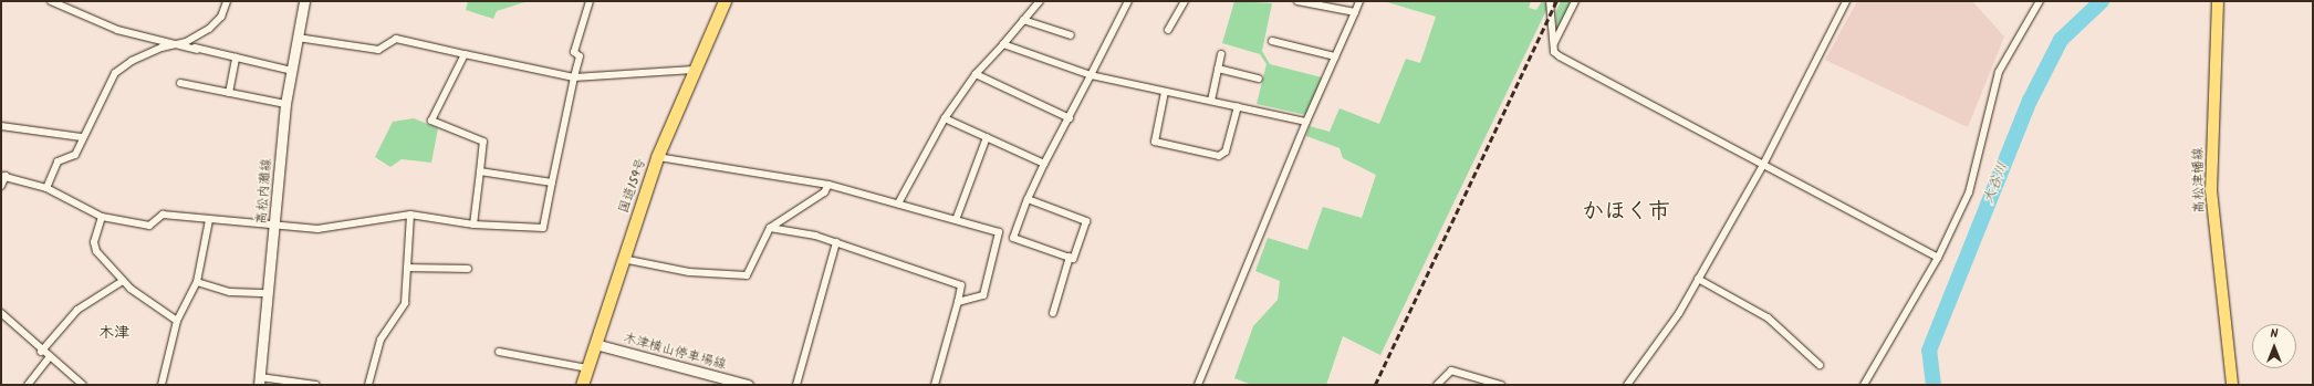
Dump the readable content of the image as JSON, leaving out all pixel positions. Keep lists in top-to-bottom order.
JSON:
{
  "streets": {
    "highway": ["国道159号"],
    "main road": ["高松津幡線", "高松内灘線", "木津横山停車場線"]
  },
  "crossings": [
    ["国道159号", "木津横山停車場線"]
  ],
  "districts": ["かほく市", "木津"],
  "water": ["大谷川"],
  "north": "top"
}
